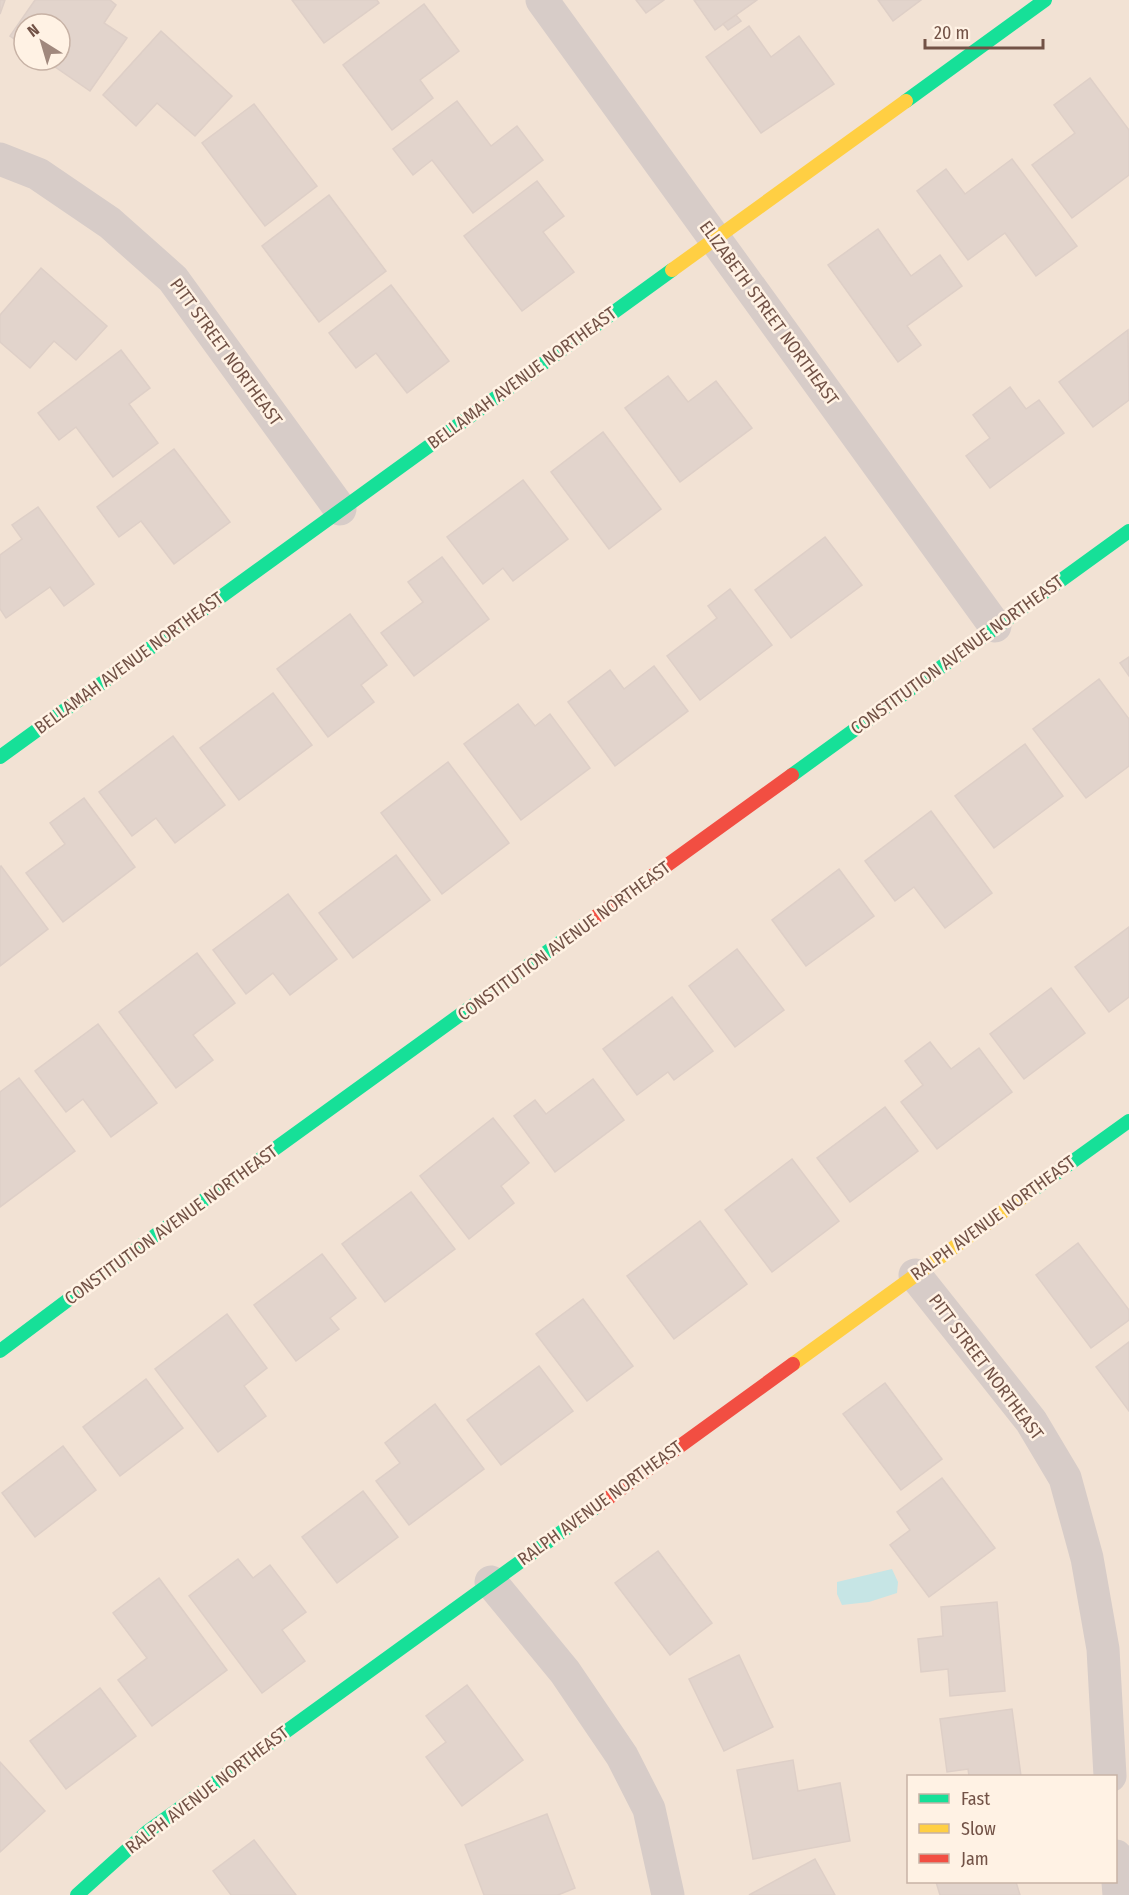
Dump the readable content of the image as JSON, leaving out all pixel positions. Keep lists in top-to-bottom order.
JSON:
{
  "streets": {
    "street": [
      "ELIZABETH STREET NORTHEAST",
      "PITT STREET NORTHEAST",
      "BELLAMAH AVENUE NORTHEAST",
      "CONSTITUTION AVENUE NORTHEAST",
      "RALPH AVENUE NORTHEAST"
    ]
  },
  "crossings": [
    ["ELIZABETH STREET NORTHEAST", "BELLAMAH AVENUE NORTHEAST"],
    ["ELIZABETH STREET NORTHEAST", "CONSTITUTION AVENUE NORTHEAST"],
    ["PITT STREET NORTHEAST", "BELLAMAH AVENUE NORTHEAST"],
    ["PITT STREET NORTHEAST", "RALPH AVENUE NORTHEAST"]
  ],
  "legend": ["Fast", "Slow", "Jam"],
  "scale_bar": "20 m",
  "north": "top left"
}
